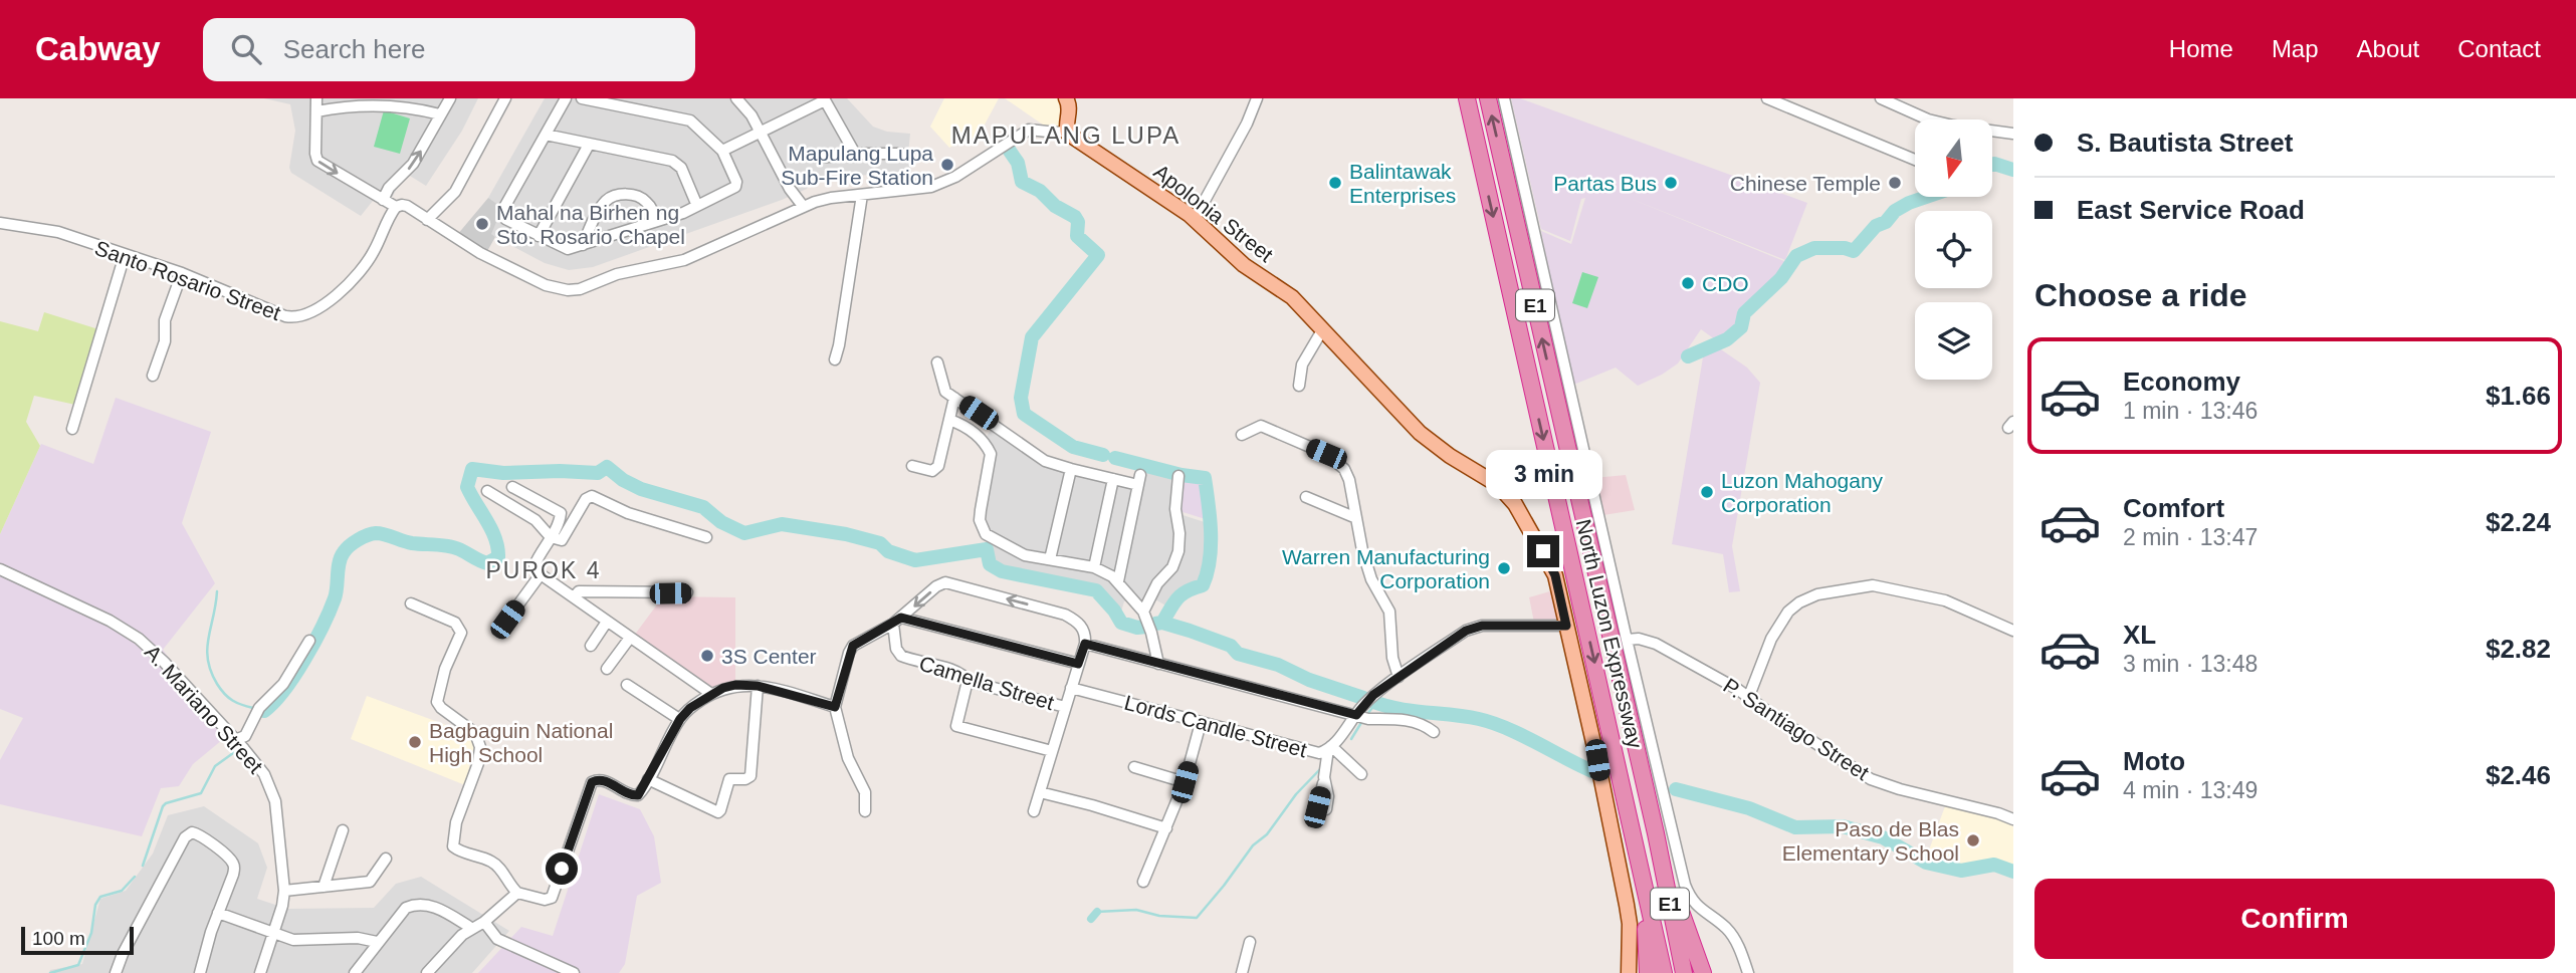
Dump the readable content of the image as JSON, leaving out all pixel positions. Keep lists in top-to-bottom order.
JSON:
{
  "streets": {
    "highway": ["E1", "North Luzon Expressway"],
    "main road": ["Apolonia Street"],
    "street": [
      "Santo Rosario Street",
      "Camella Street",
      "A. Mariano Street",
      "Lords Candle Street",
      "P. Santiago Street"
    ]
  },
  "crossings": [
    ["Apolonia Street", "Lords Candle Street"]
  ],
  "districts": ["MAPULANG LUPA", "PUROK 4"],
  "places": [
    "Mapulang Lupa Sub-Fire Station",
    "Balintawak Enterprises",
    "Partas Bus",
    "Chinese Temple",
    "Mahal na Birhen ng Sto. Rosario Chapel",
    "CDO",
    "Luzon Mahogany Corporation",
    "Warren Manufacturing Corporation",
    "3S Center",
    "Bagbaguin National High School",
    "Paso de Blas Elementary School"
  ],
  "scale_bar": "100 m",
  "north": "bottom",
  "page": {
    "header": "Cabway",
    "search": "Search here",
    "nav": [
      "Home",
      "Map",
      "About",
      "Contact"
    ],
    "banner": ["S. Bautista Street", "East Service Road"],
    "heading": "Choose a ride",
    "list": [
      {
        "name": "Economy",
        "note": "1 min · 13:46",
        "value": "$1.66"
      },
      {
        "name": "Comfort",
        "note": "2 min · 13:47",
        "value": "$2.24"
      },
      {
        "name": "XL",
        "note": "3 min · 13:48",
        "value": "$2.82"
      },
      {
        "name": "Moto",
        "note": "4 min · 13:49",
        "value": "$2.46"
      }
    ],
    "bubble": "3 min",
    "buttons": "Confirm",
    "scale": "100 m"
  }
}
